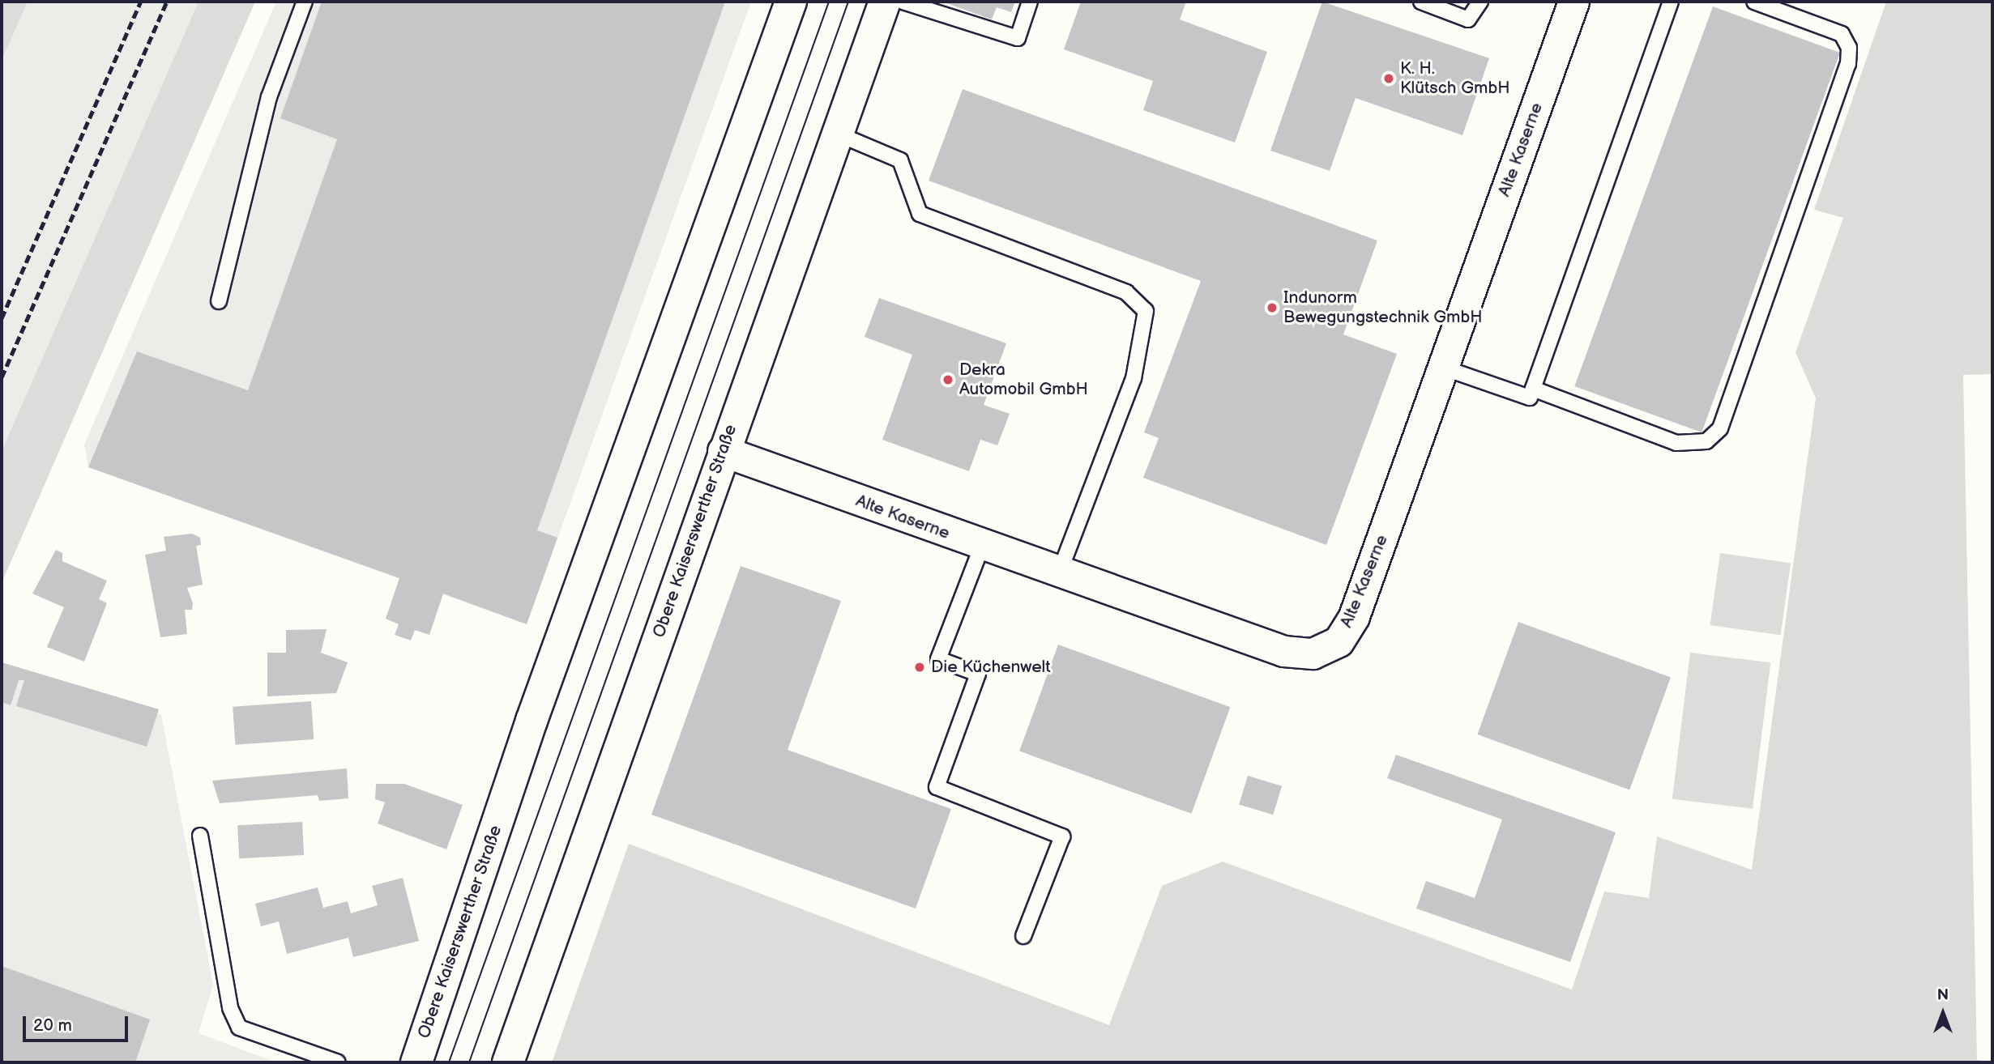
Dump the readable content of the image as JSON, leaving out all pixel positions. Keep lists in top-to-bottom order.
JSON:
{
  "streets": {
    "street": ["Alte Kaserne", "Obere Kaiserswerther Straße"]
  },
  "crossings": [
    ["Alte Kaserne", "Obere Kaiserswerther Straße"]
  ],
  "places": [
    "K. H. Klütsch GmbH",
    "Indunorm Bewegungstechnik GmbH",
    "Dekra Automobil GmbH",
    "Die Küchenwelt"
  ],
  "scale_bar": "20 m",
  "north": "top"
}
